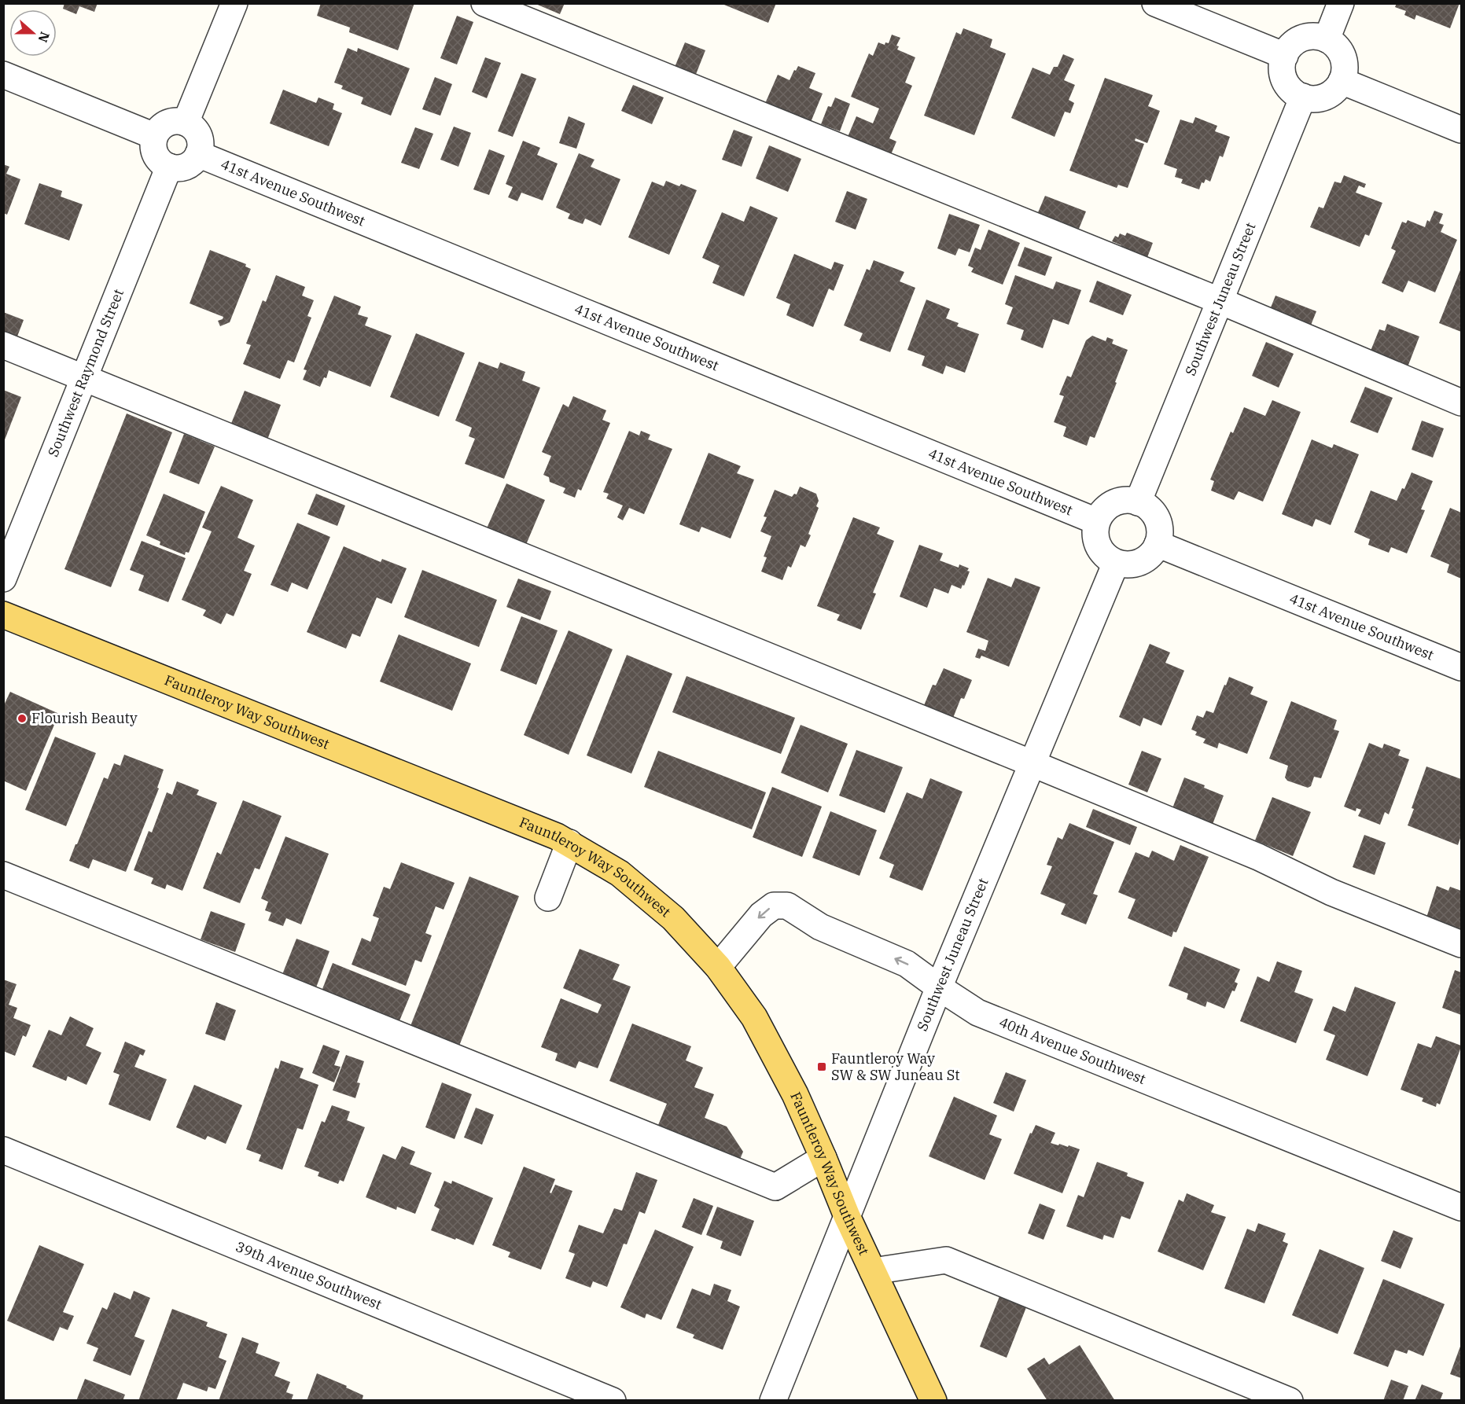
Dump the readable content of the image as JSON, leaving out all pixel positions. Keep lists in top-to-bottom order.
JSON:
{
  "streets": {
    "main road": ["Fauntleroy Way Southwest"],
    "street": [
      "41st Avenue Southwest",
      "Southwest Juneau Street",
      "Southwest Raymond Street",
      "40th Avenue Southwest",
      "39th Avenue Southwest"
    ]
  },
  "crossings": [
    ["41st Avenue Southwest", "Southwest Juneau Street"],
    ["41st Avenue Southwest", "Southwest Raymond Street"],
    ["Southwest Juneau Street", "Fauntleroy Way Southwest"],
    ["Southwest Juneau Street", "40th Avenue Southwest"],
    ["Fauntleroy Way Southwest", "40th Avenue Southwest"]
  ],
  "places": {
    "other": ["Flourish Beauty"],
    "transit": ["Fauntleroy Way SW & SW Juneau St"]
  },
  "north": "right"
}
